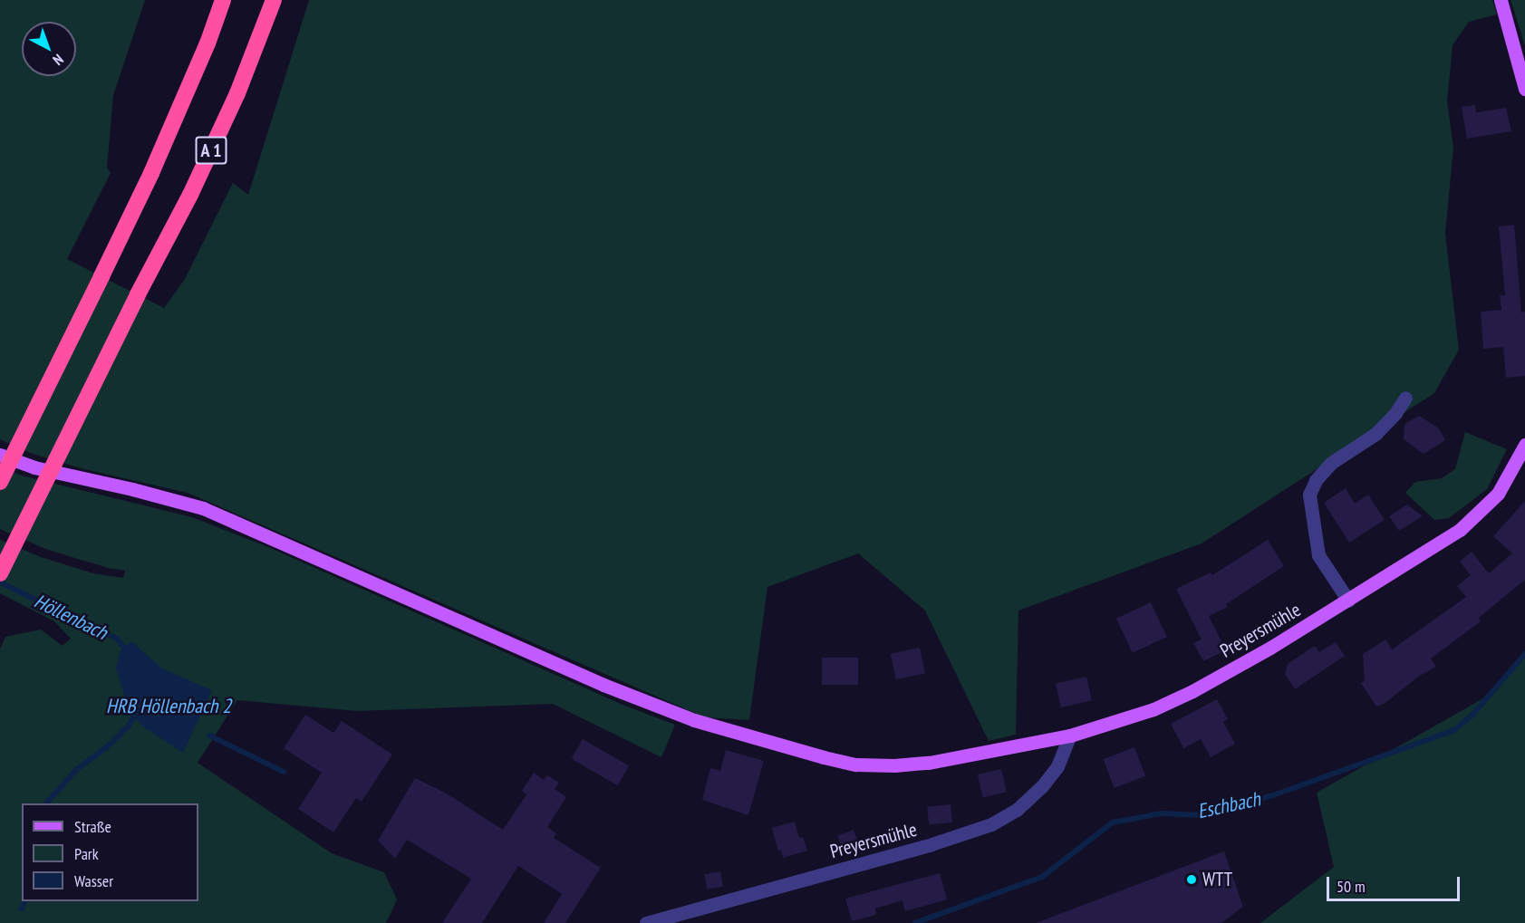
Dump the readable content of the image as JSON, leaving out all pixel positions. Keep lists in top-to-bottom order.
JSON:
{
  "streets": {
    "highway": ["A 1"],
    "main road": ["Preyersmühle"]
  },
  "water": ["Höllenbach", "HRB Höllenbach 2", "Eschbach"],
  "places": ["WTT"],
  "legend": ["Straße", "Park", "Wasser"],
  "scale_bar": "50 m",
  "north": "bottom right"
}
